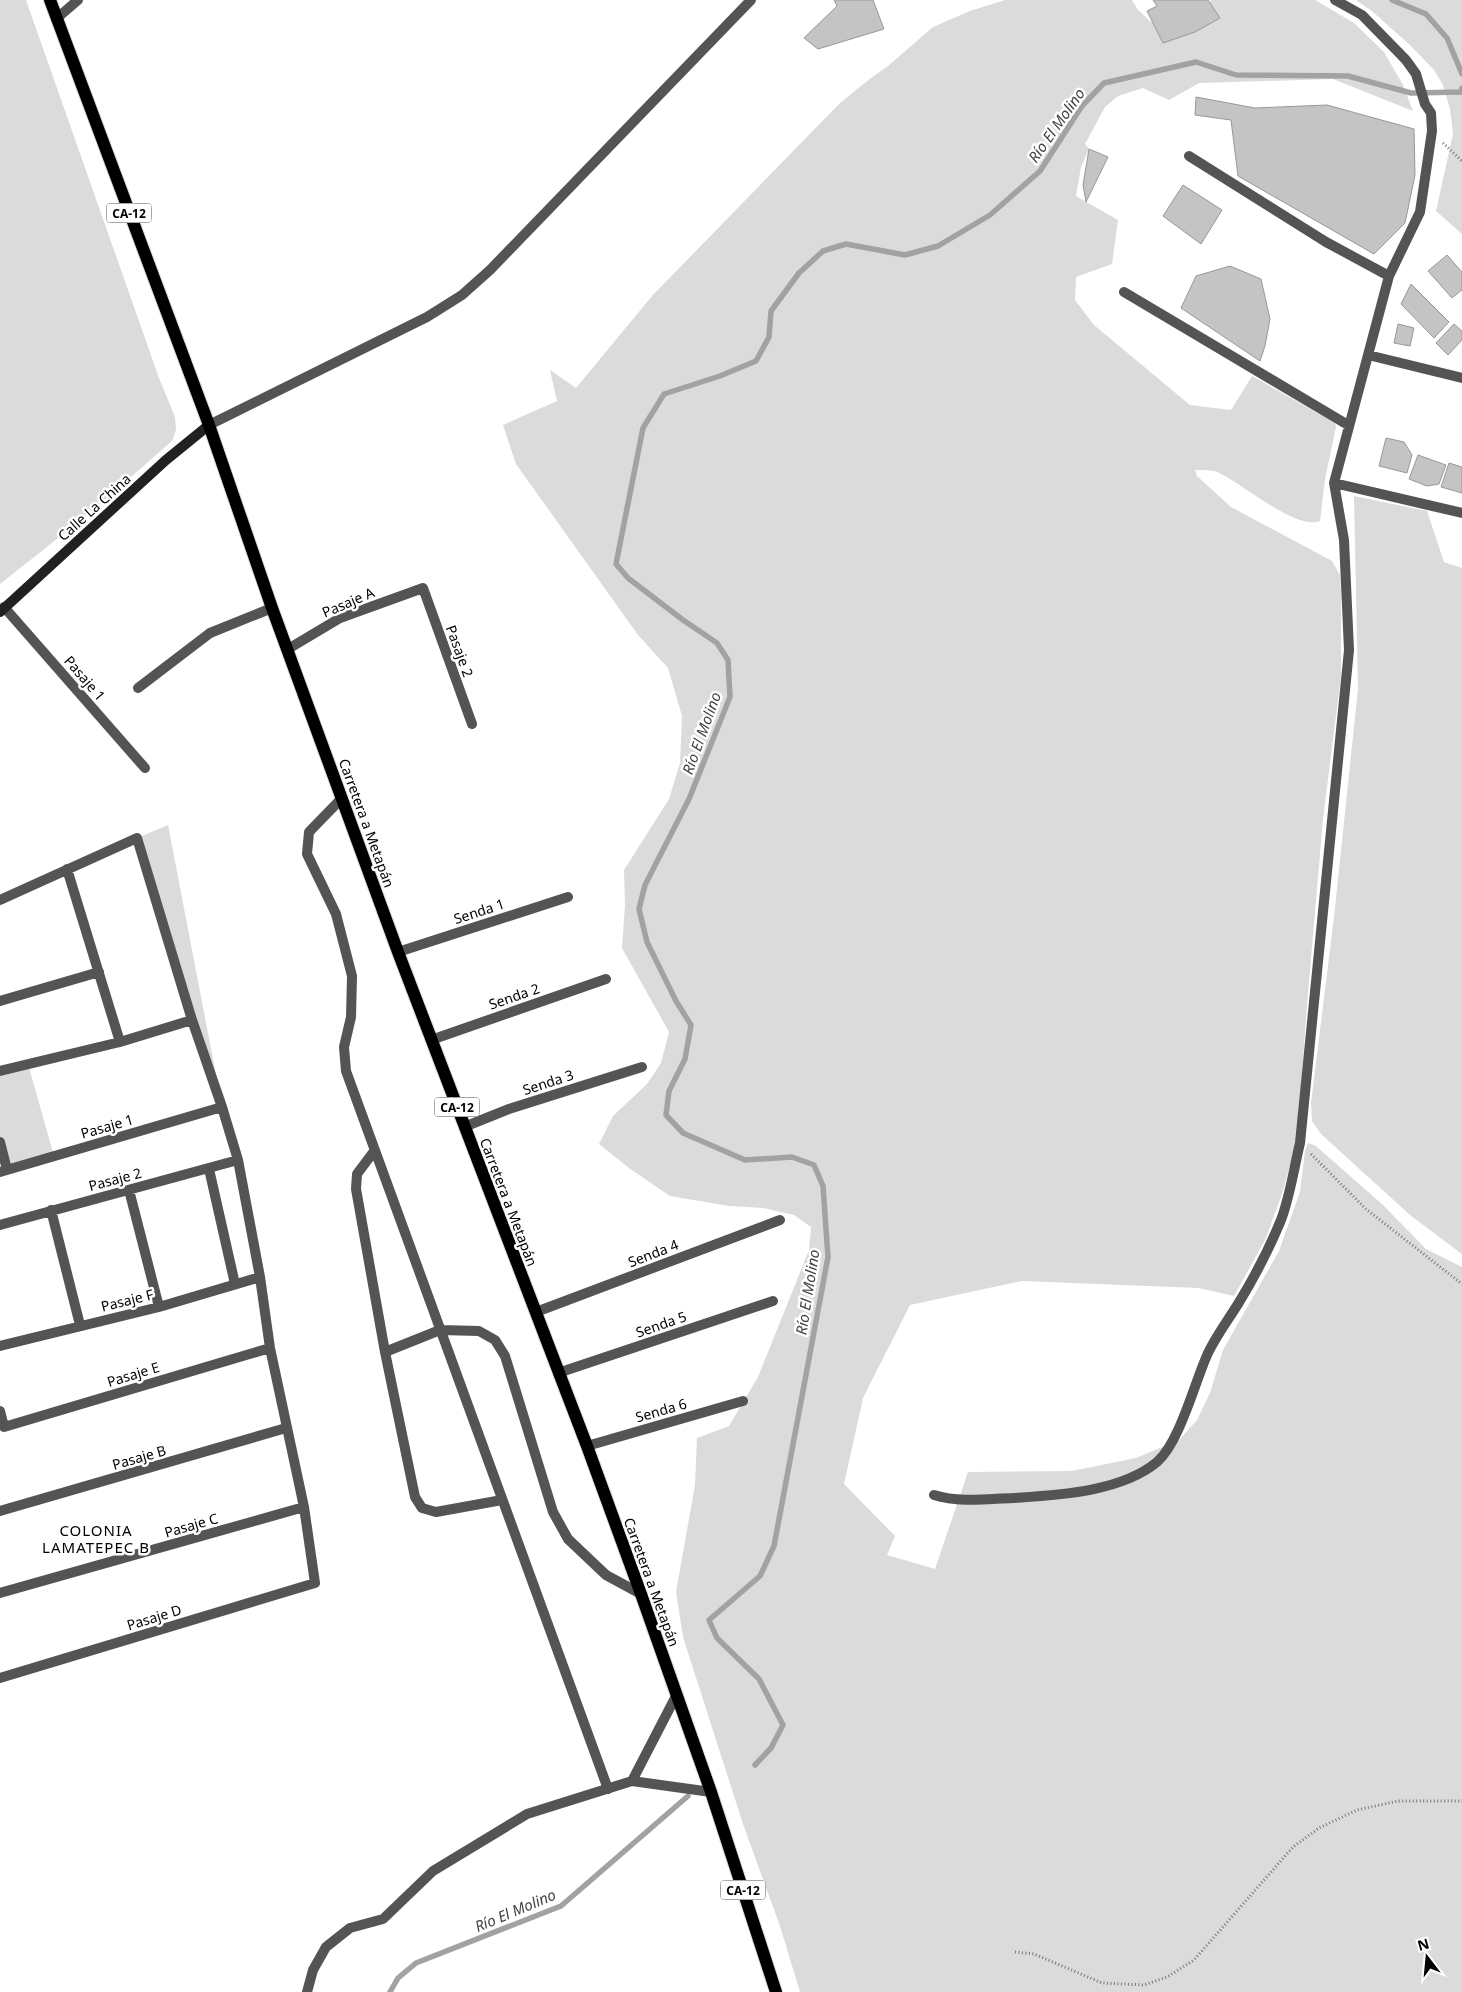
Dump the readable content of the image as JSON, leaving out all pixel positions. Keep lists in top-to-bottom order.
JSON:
{
  "streets": {
    "main road": ["CA-12", "Calle La China", "Carretera a Metapán"],
    "street": [
      "Pasaje A",
      "Pasaje 2",
      "Pasaje 1",
      "Senda 1",
      "Senda 2",
      "Senda 3",
      "Senda 4",
      "Pasaje F",
      "Senda 5",
      "Pasaje E",
      "Senda 6",
      "Pasaje B",
      "Pasaje C",
      "Pasaje D"
    ]
  },
  "crossings": [
    ["CA-12", "Calle La China"],
    ["CA-12", "Carretera a Metapán"],
    ["Calle La China", "Pasaje 1"],
    ["Calle La China", "Carretera a Metapán"],
    ["Pasaje A", "Pasaje 2"],
    ["Pasaje A", "Carretera a Metapán"],
    ["Carretera a Metapán", "Senda 1"],
    ["Carretera a Metapán", "Senda 2"],
    ["Carretera a Metapán", "Senda 3"],
    ["Carretera a Metapán", "Senda 4"],
    ["Carretera a Metapán", "Senda 5"],
    ["Carretera a Metapán", "Senda 6"],
    ["Pasaje C", "Pasaje D"]
  ],
  "districts": ["COLONIA LAMATEPEC B"],
  "water": ["Río El Molino"],
  "north": "top"
}
